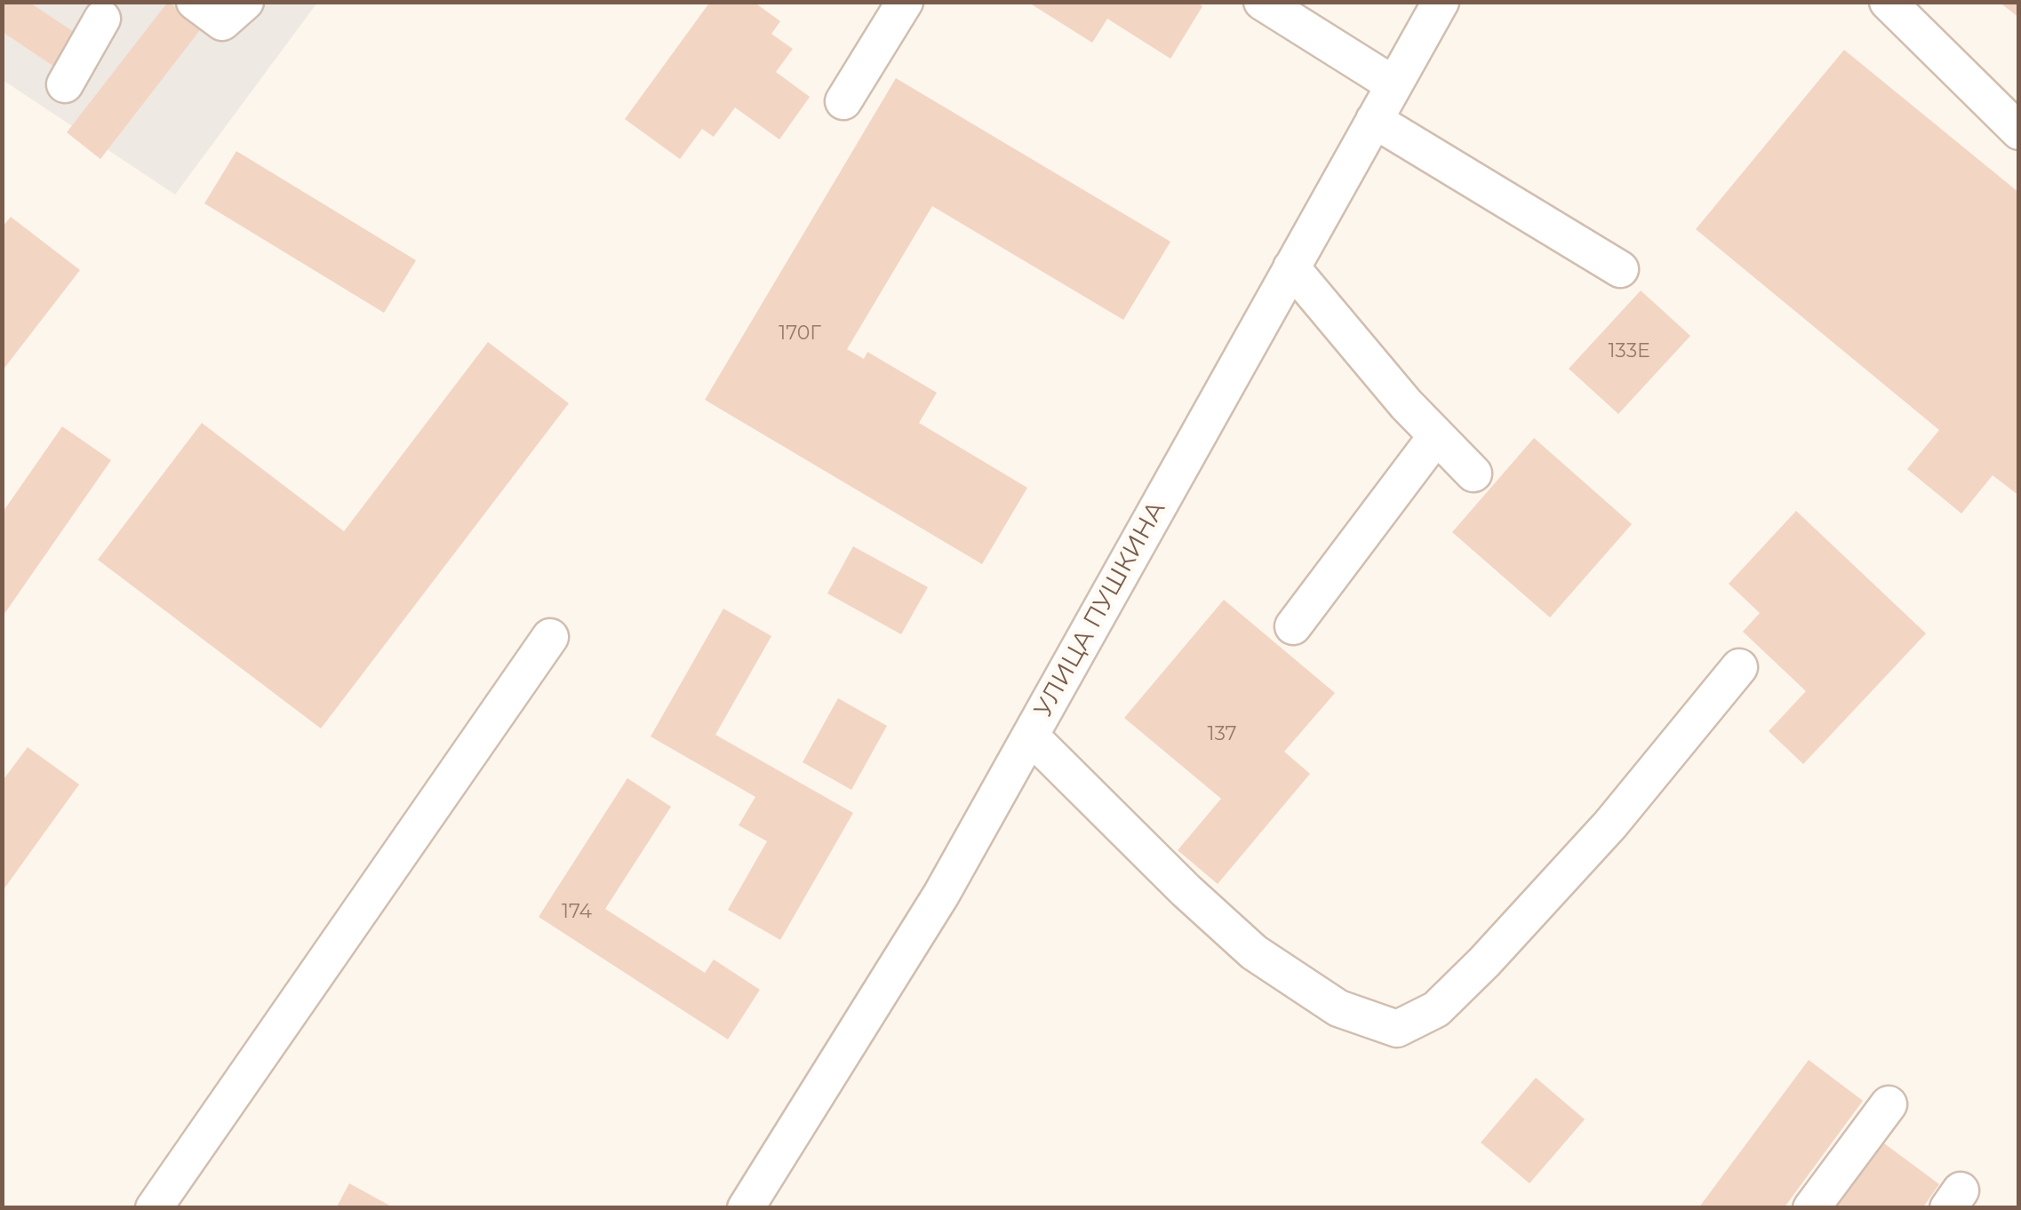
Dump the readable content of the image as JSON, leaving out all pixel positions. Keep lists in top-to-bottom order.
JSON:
{
  "streets": {
    "street": ["УЛИЦА ПУШКИНА"]
  },
  "house_numbers": [
    "170Г",
    "133Е",
    "137",
    "174"
  ]
}
